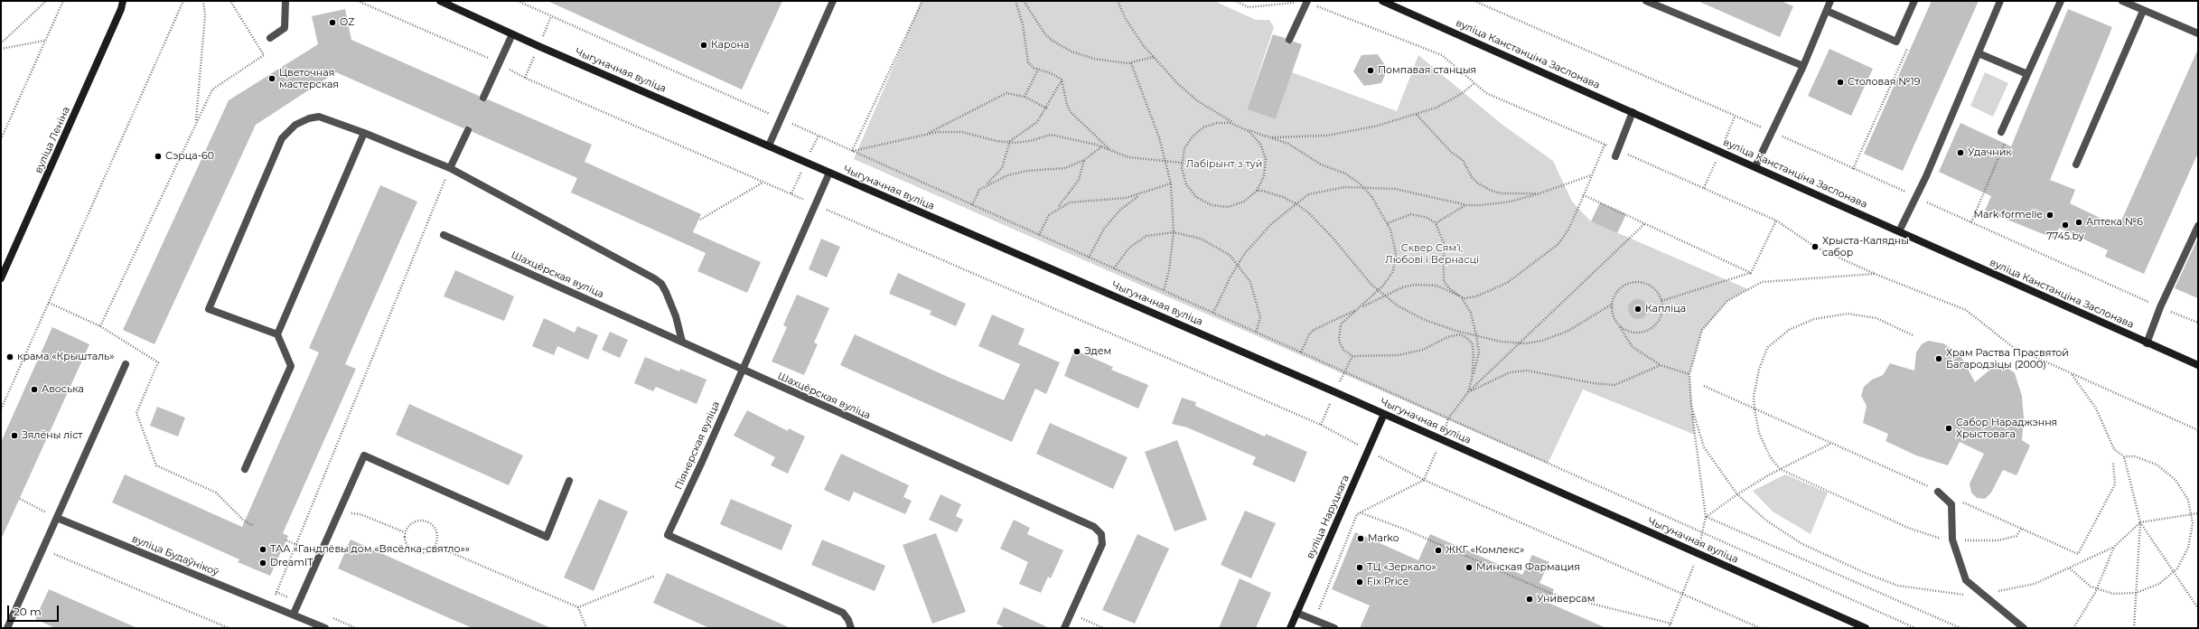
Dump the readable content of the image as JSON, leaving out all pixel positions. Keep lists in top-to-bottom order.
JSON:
{
  "streets": {
    "main road": [
      "вуліца Канстанціна Заслонава",
      "Чыгуначная вуліца",
      "вуліца Леніна",
      "вуліца Наруцкага"
    ],
    "street": ["Шахцёрская вуліца", "Піянерская вуліца", "вуліца Будаўнікоў"]
  },
  "crossings": [
    ["Чыгуначная вуліца", "Піянерская вуліца"],
    ["Чыгуначная вуліца", "вуліца Наруцкага"],
    ["Шахцёрская вуліца", "Піянерская вуліца"]
  ],
  "parks": ["Лабірынт з туй", "Сквер Сямʼі, Любові і Вернасці"],
  "places": [
    "OZ",
    "Карона",
    "Помпавая станцыя",
    "Цветочная мастерская",
    "Столовая №19",
    "Удачник",
    "Сэрца-60",
    "Mark formelle",
    "Аптека №6",
    "7745.by",
    "Хрыста-Калядны сабор",
    "Капліца",
    "Эдем",
    "крама «Крышталь»",
    "Храм Раства Прасвятой Багародзіцы (2000)",
    "Авоська",
    "Сабор Нараджэння Хрыстовага",
    "Зялёны ліст",
    "Marko",
    "ТАА «Гандлёвы дом «Вясёлка-святло»»",
    "ЖКГ «Комлекс»",
    "DreamIT",
    "ТЦ «Зеркало»",
    "Минская Фармация",
    "Fix Price",
    "Универсам"
  ],
  "scale_bar": "20 m"
}
